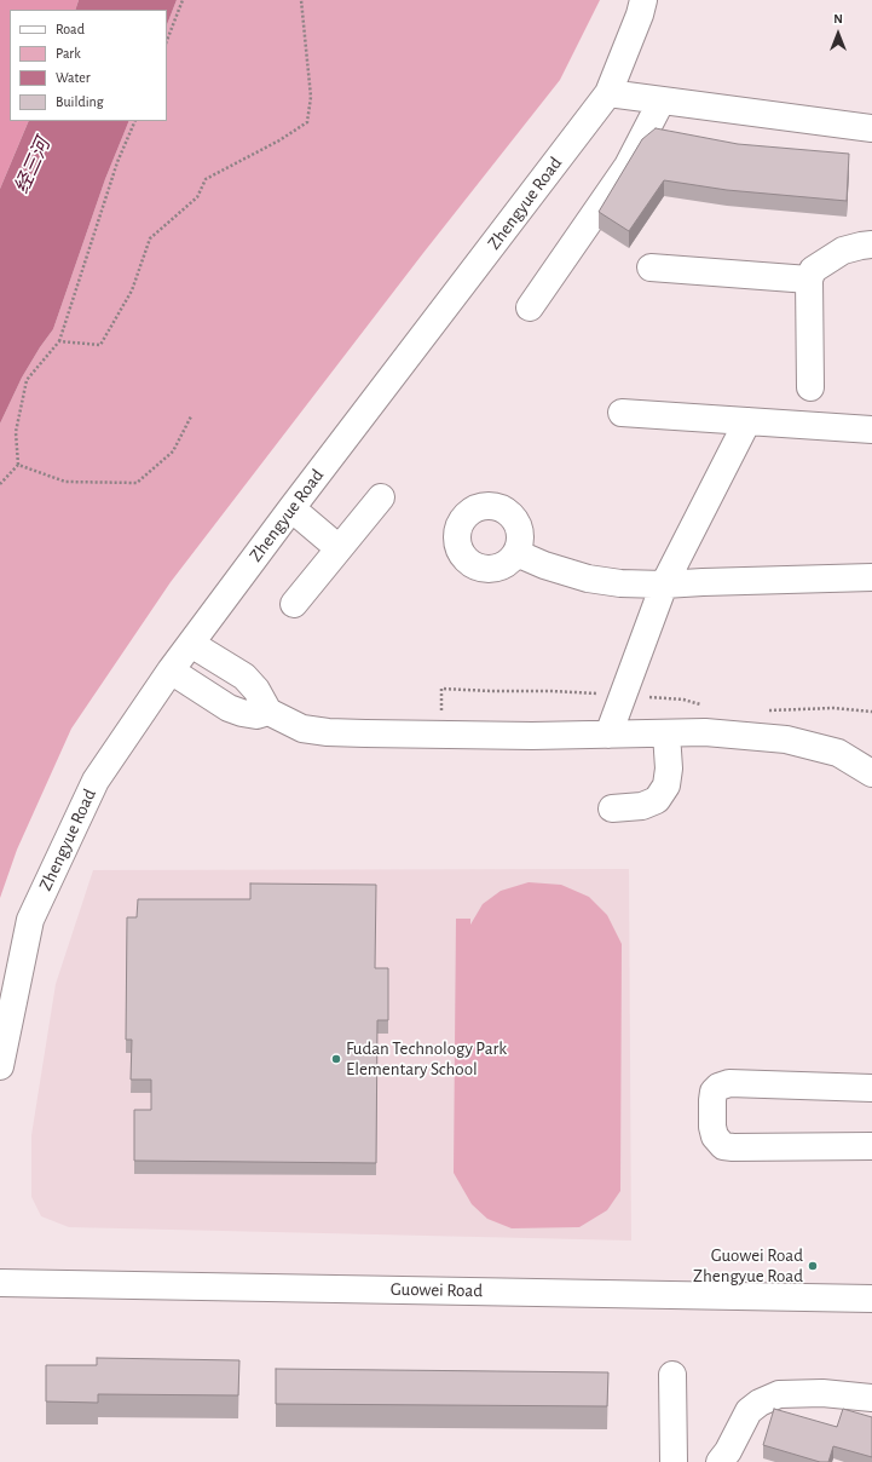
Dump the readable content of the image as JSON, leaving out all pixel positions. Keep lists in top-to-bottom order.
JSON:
{
  "streets": {
    "street": ["Zhengyue Road", "Guowei Road"]
  },
  "water": ["经三河"],
  "places": ["Fudan Technology Park Elementary School", "Guowei Road Zhengyue Road"],
  "legend": [
    "Road",
    "Park",
    "Water",
    "Building"
  ],
  "north": "top"
}
